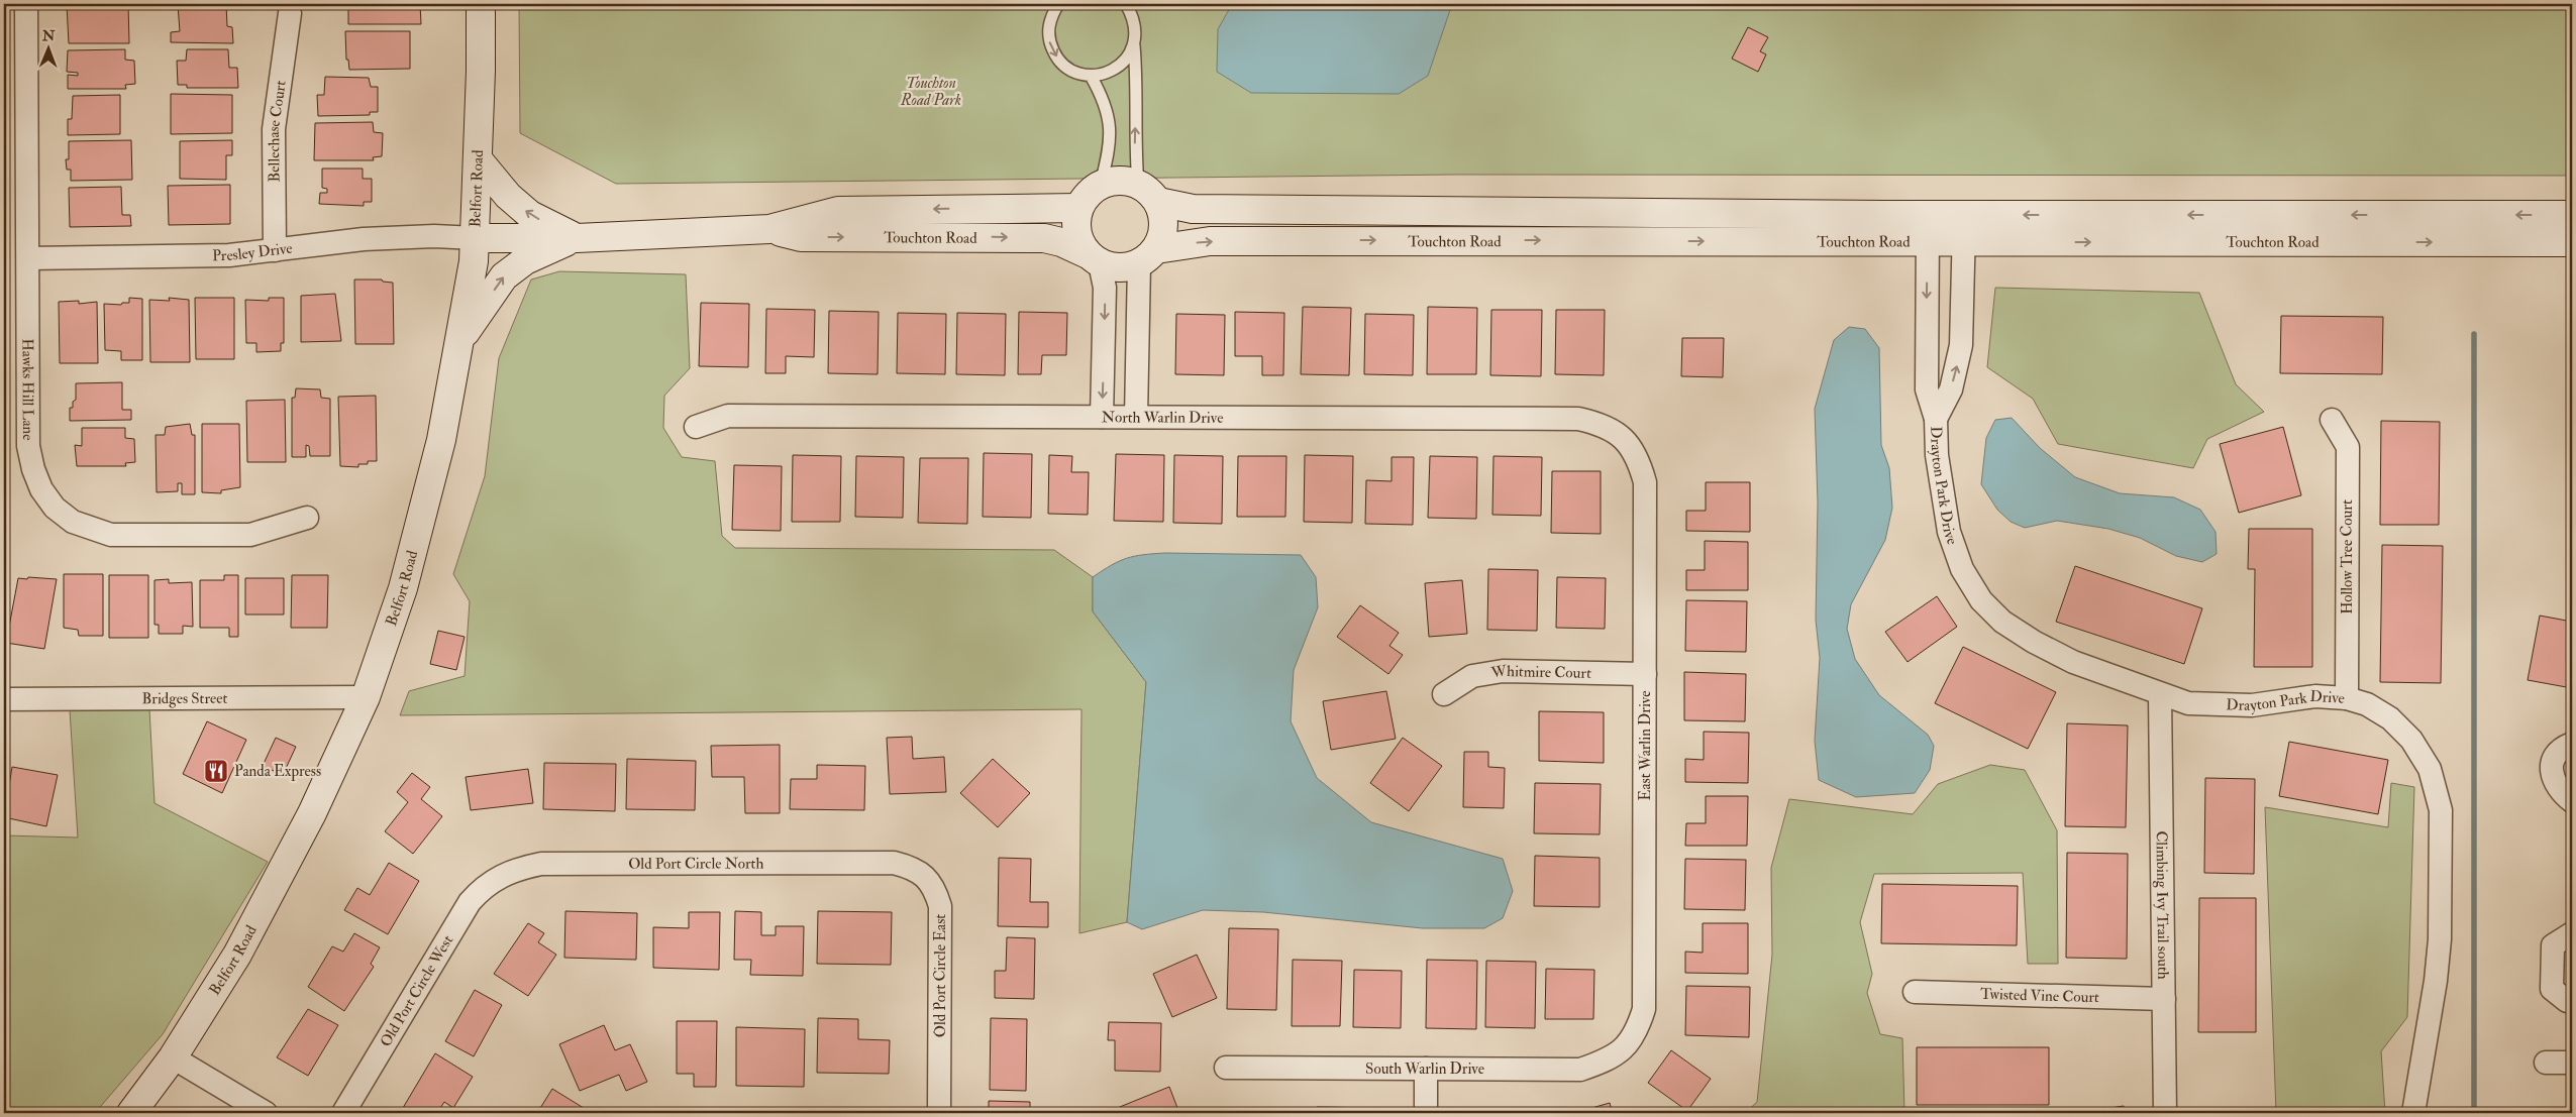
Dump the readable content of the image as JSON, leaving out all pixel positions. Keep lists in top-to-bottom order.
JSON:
{
  "streets": {
    "street": [
      "Bellechase Court",
      "Belfort Road",
      "Touchton Road",
      "Presley Drive",
      "Hawks Hill Lane",
      "North Warlin Drive",
      "Drayton Park Drive",
      "Hollow Tree Court",
      "Whitmire Court",
      "Bridges Street",
      "East Warlin Drive",
      "Old Port Circle North",
      "Climbing Ivy Trail south",
      "Old Port Circle East",
      "Old Port Circle West",
      "Twisted Vine Court",
      "South Warlin Drive"
    ]
  },
  "crossings": [
    ["Bellechase Court", "Presley Drive"],
    ["Belfort Road", "Touchton Road"],
    ["Belfort Road", "Presley Drive"],
    ["Belfort Road", "Bridges Street"],
    ["Touchton Road", "Presley Drive"],
    ["Presley Drive", "Hawks Hill Lane"],
    ["North Warlin Drive", "East Warlin Drive"],
    ["Drayton Park Drive", "Hollow Tree Court"],
    ["Drayton Park Drive", "Climbing Ivy Trail south"],
    ["Whitmire Court", "East Warlin Drive"],
    ["East Warlin Drive", "South Warlin Drive"],
    ["Old Port Circle North", "Old Port Circle East"],
    ["Old Port Circle North", "Old Port Circle West"],
    ["Climbing Ivy Trail south", "Twisted Vine Court"]
  ],
  "parks": ["Touchton Road Park"],
  "places": {
    "restaurant": ["Panda Express"]
  },
  "north": "top"
}
